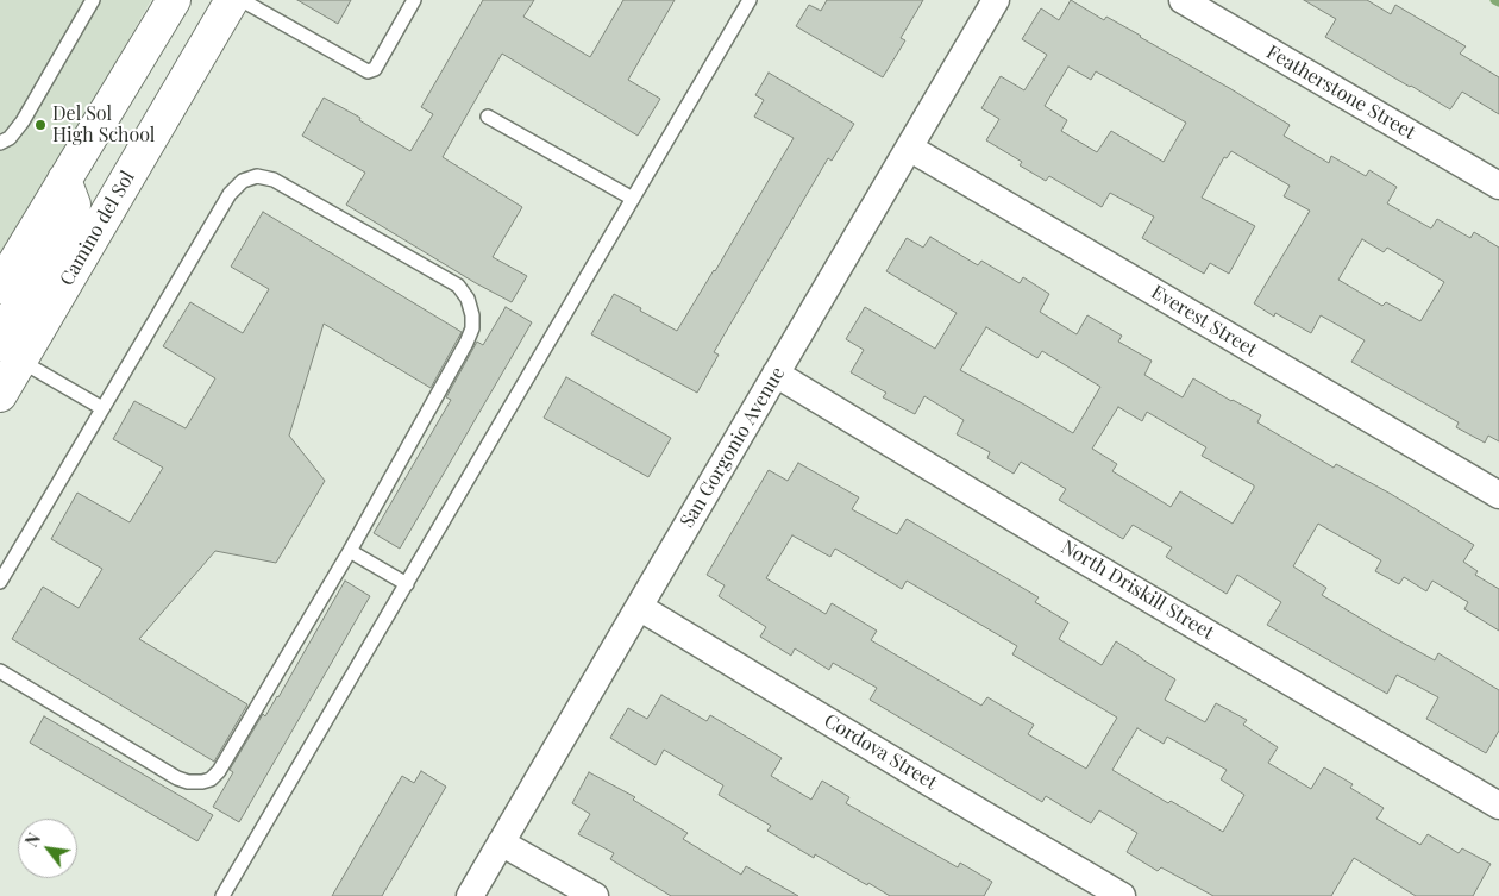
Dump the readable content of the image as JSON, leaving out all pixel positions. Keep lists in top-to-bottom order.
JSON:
{
  "streets": {
    "street": [
      "Featherstone Street",
      "Camino del Sol",
      "Everest Street",
      "San Gorgonio Avenue",
      "North Driskill Street",
      "Cordova Street"
    ]
  },
  "crossings": [
    ["Everest Street", "San Gorgonio Avenue"],
    ["San Gorgonio Avenue", "North Driskill Street"],
    ["San Gorgonio Avenue", "Cordova Street"]
  ],
  "places": ["Del Sol High School"],
  "north": "top left"
}
